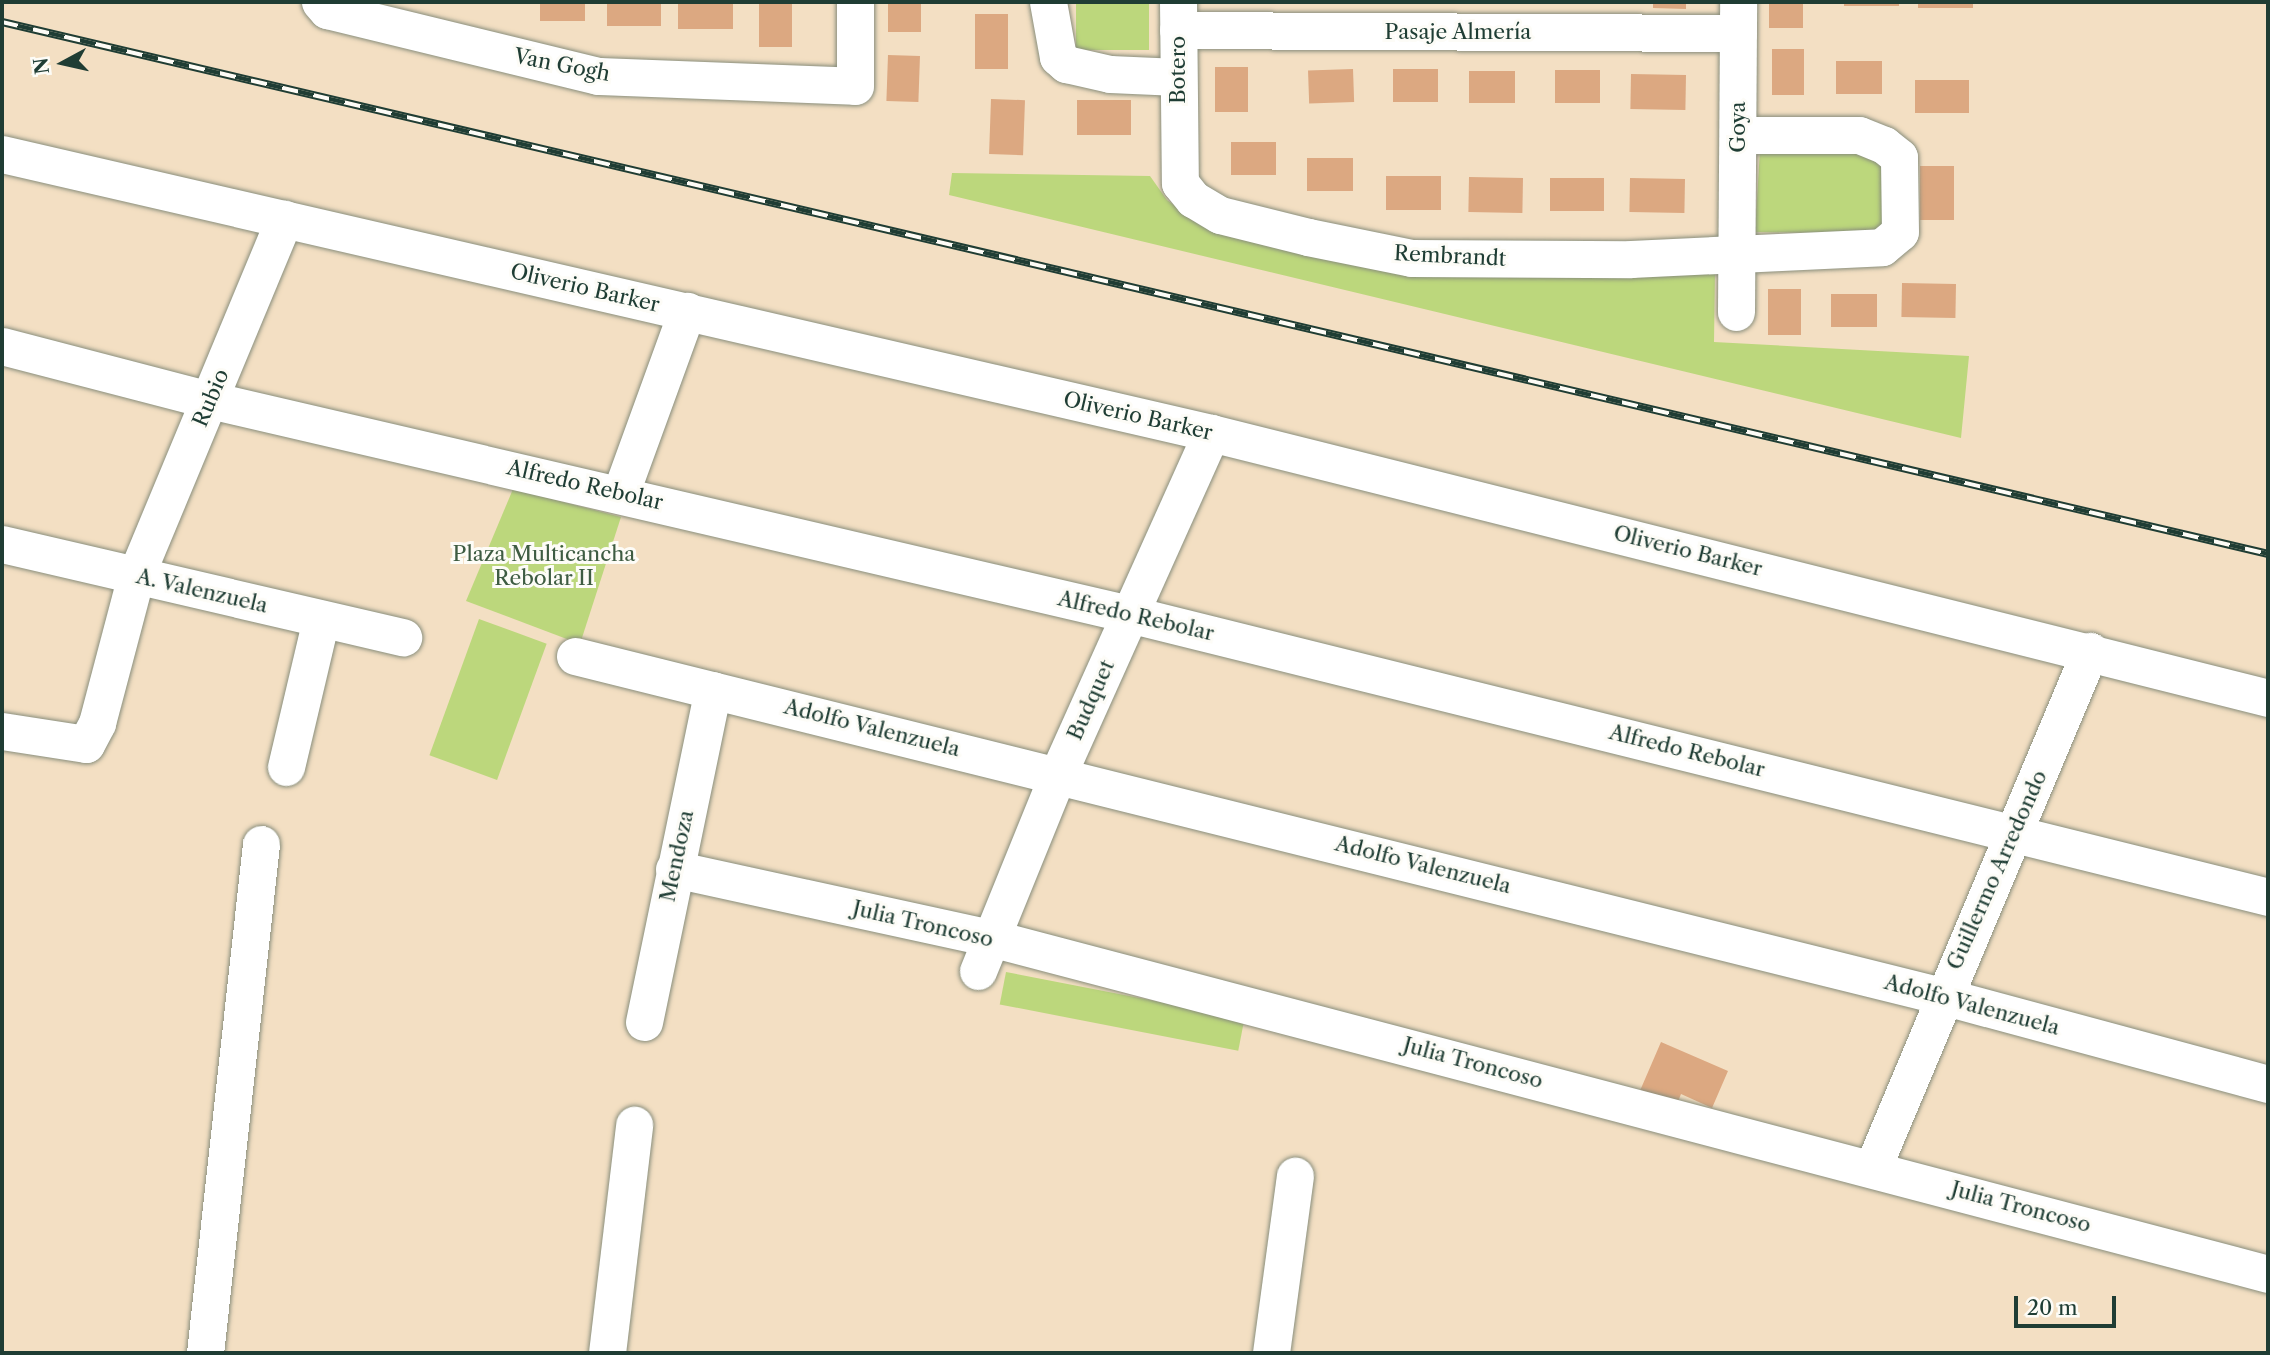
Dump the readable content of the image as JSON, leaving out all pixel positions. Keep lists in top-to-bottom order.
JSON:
{
  "streets": {
    "street": [
      "Pasaje Almería",
      "Van Gogh",
      "Botero",
      "Goya",
      "Rembrandt",
      "Oliverio Barker",
      "Rubio",
      "Alfredo Rebolar",
      "A. Valenzuela",
      "Budquet",
      "Adolfo Valenzuela",
      "Mendoza",
      "Guillermo Arredondo",
      "Julia Troncoso"
    ]
  },
  "crossings": [
    ["Pasaje Almería", "Botero"],
    ["Pasaje Almería", "Goya"],
    ["Botero", "Rembrandt"],
    ["Goya", "Rembrandt"],
    ["Oliverio Barker", "Rubio"],
    ["Oliverio Barker", "Budquet"],
    ["Oliverio Barker", "Guillermo Arredondo"],
    ["Rubio", "Alfredo Rebolar"],
    ["Rubio", "A. Valenzuela"],
    ["Alfredo Rebolar", "Budquet"],
    ["Alfredo Rebolar", "Guillermo Arredondo"],
    ["Budquet", "Adolfo Valenzuela"],
    ["Budquet", "Julia Troncoso"],
    ["Adolfo Valenzuela", "Mendoza"],
    ["Adolfo Valenzuela", "Guillermo Arredondo"],
    ["Mendoza", "Julia Troncoso"],
    ["Guillermo Arredondo", "Julia Troncoso"]
  ],
  "parks": ["Plaza Multicancha Rebolar II"],
  "scale_bar": "20 m",
  "north": "left"
}
